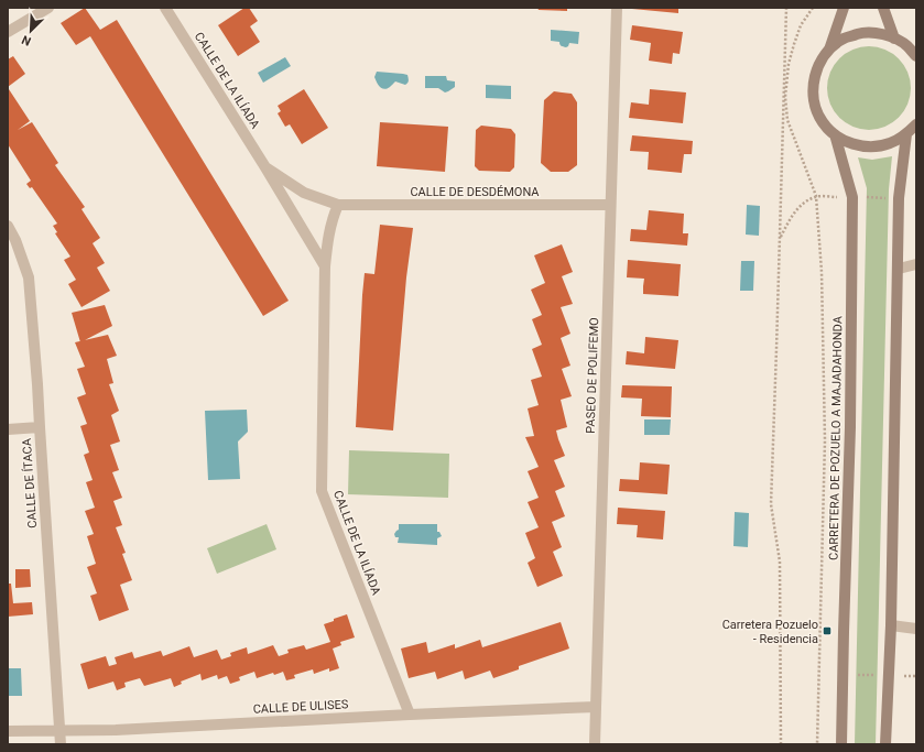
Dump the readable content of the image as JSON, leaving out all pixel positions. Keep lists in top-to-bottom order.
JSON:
{
  "streets": {
    "street": [
      "CALLE DE LA ILÍADA",
      "CALLE DE DESDÉMONA",
      "PASEO DE POLIFEMO",
      "CARRETERA DE POZUELO A MAJADAHONDA",
      "CALLE DE ÍTACA",
      "CALLE DE ULISES"
    ]
  },
  "crossings": [
    ["CALLE DE LA ILÍADA", "CALLE DE DESDÉMONA"],
    ["CALLE DE LA ILÍADA", "CALLE DE ULISES"],
    ["CALLE DE DESDÉMONA", "PASEO DE POLIFEMO"],
    ["PASEO DE POLIFEMO", "CALLE DE ULISES"],
    ["CALLE DE ÍTACA", "CALLE DE ULISES"]
  ],
  "places": {
    "transit": ["Carretera Pozuelo - Residencia"]
  },
  "north": "bottom left"
}
